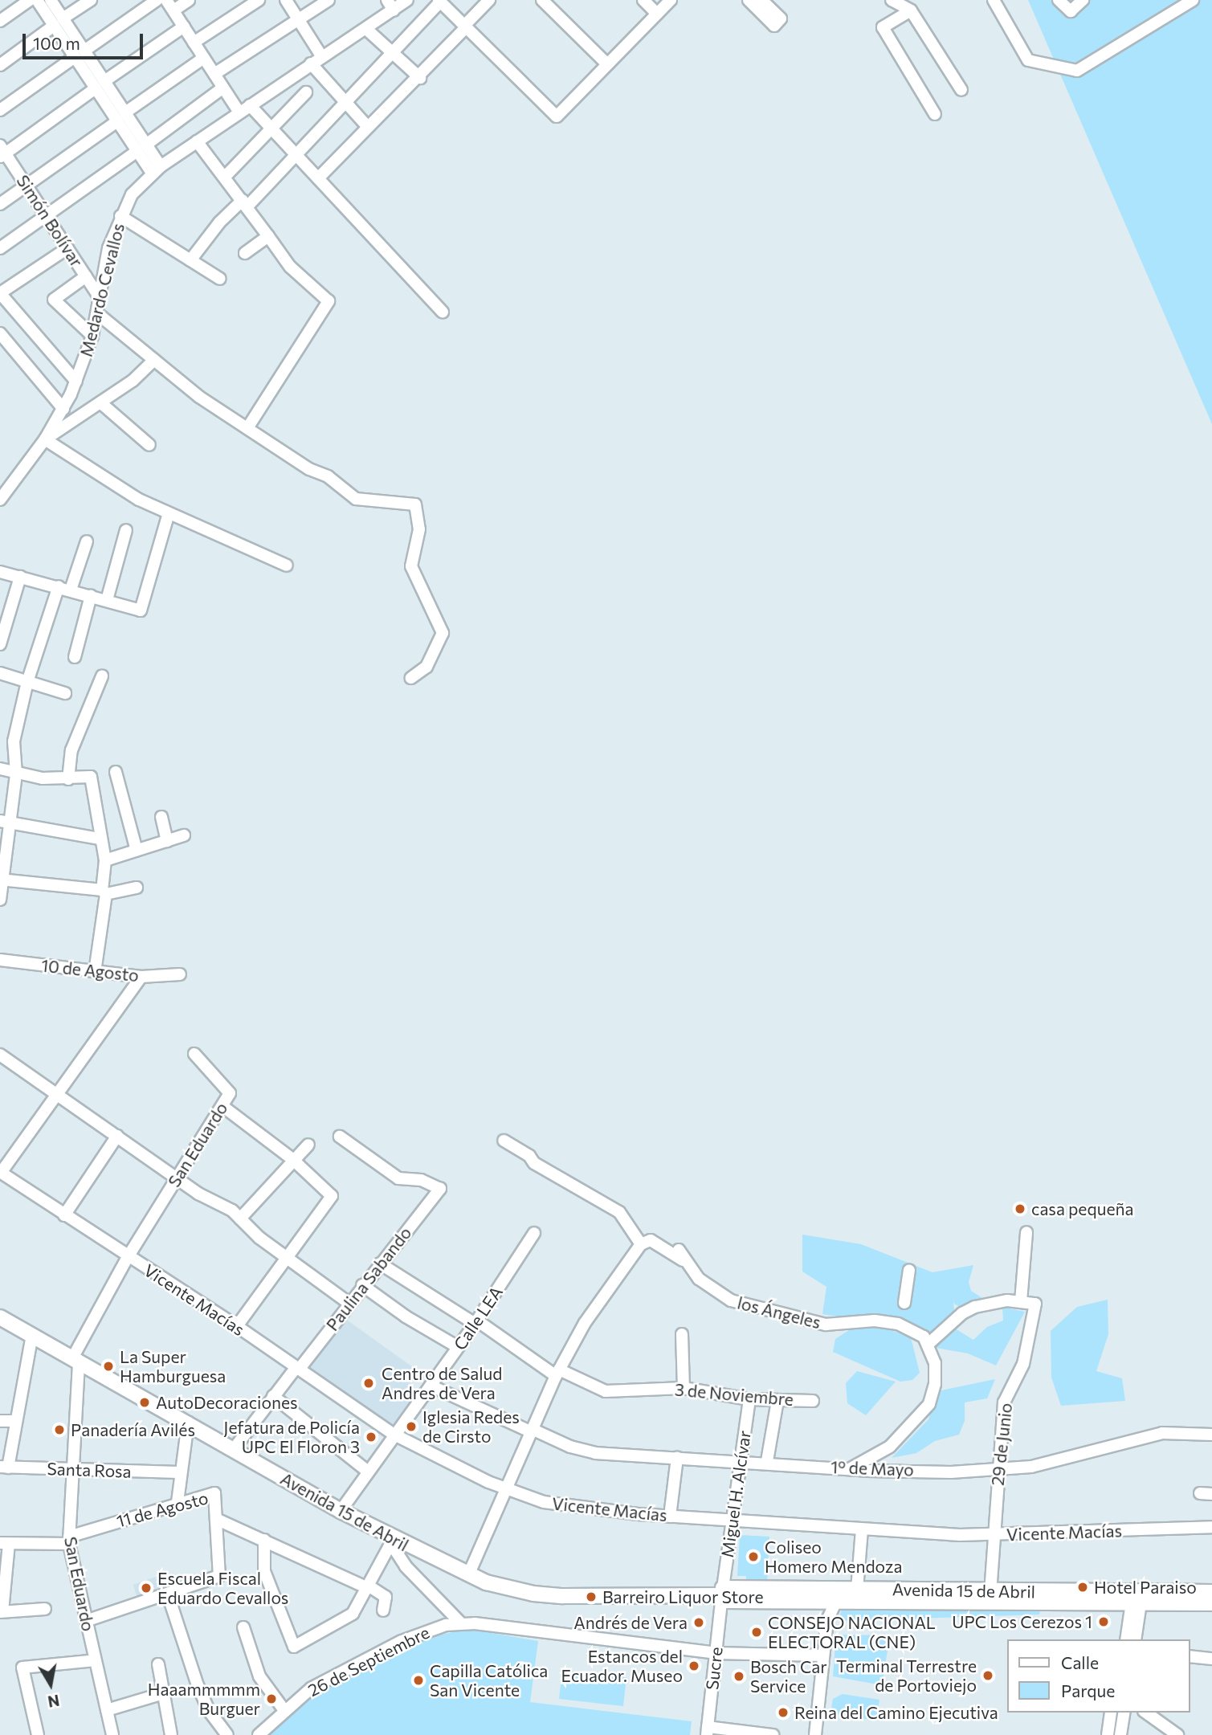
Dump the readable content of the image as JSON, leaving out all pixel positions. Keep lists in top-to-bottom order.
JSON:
{
  "streets": {
    "main road": ["Avenida 15 de Abril"],
    "street": [
      "Simón Bolívar",
      "Medardo Cevallos",
      "10 de Agosto",
      "San Eduardo",
      "Paulina Sabando",
      "Vicente Macías",
      "los Ángeles",
      "Calle LEA",
      "3 de Noviembre",
      "29 de Junio",
      "1º de Mayo",
      "Santa Rosa",
      "Miguel H. Alcívar",
      "11 de Agosto",
      "26 de Septiembre",
      "Sucre"
    ]
  },
  "crossings": [
    ["Simón Bolívar", "Medardo Cevallos"],
    ["San Eduardo", "Vicente Macías"],
    ["San Eduardo", "Santa Rosa"],
    ["San Eduardo", "11 de Agosto"],
    ["San Eduardo", "Avenida 15 de Abril"],
    ["Paulina Sabando", "Vicente Macías"],
    ["Paulina Sabando", "3 de Noviembre"],
    ["Paulina Sabando", "Avenida 15 de Abril"],
    ["Vicente Macías", "Calle LEA"],
    ["Vicente Macías", "29 de Junio"],
    ["Vicente Macías", "Miguel H. Alcívar"],
    ["Calle LEA", "3 de Noviembre"],
    ["Calle LEA", "1º de Mayo"],
    ["Calle LEA", "Avenida 15 de Abril"],
    ["3 de Noviembre", "Miguel H. Alcívar"],
    ["29 de Junio", "1º de Mayo"],
    ["29 de Junio", "Avenida 15 de Abril"],
    ["1º de Mayo", "Miguel H. Alcívar"],
    ["Miguel H. Alcívar", "Avenida 15 de Abril"],
    ["Miguel H. Alcívar", "Sucre"],
    ["Avenida 15 de Abril", "Sucre"],
    ["26 de Septiembre", "Sucre"]
  ],
  "places": [
    "casa pequeña",
    "La Super Hamburguesa",
    "Centro de Salud Andres de Vera",
    "AutoDecoraciones",
    "Iglesia Redes de Cirsto",
    "Panadería Avilés",
    "Jefatura de Policía UPC El Floron 3",
    "Coliseo Homero Mendoza",
    "Hotel Paraiso",
    "Escuela Fiscal Eduardo Cevallos",
    "Barreiro Liquor Store",
    "UPC Los Cerezos 1",
    "Andrés de Vera",
    "CONSEJO NACIONAL ELECTORAL (CNE)",
    "Estancos del Ecuador. Museo",
    "Terminal Terrestre de Portoviejo",
    "Bosch Car Service",
    "Capilla Católica San Vicente",
    "Haaammmmm Burguer",
    "Reina del Camino Ejecutiva"
  ],
  "legend": ["Calle", "Parque"],
  "scale_bar": "100 m",
  "north": "bottom"
}
